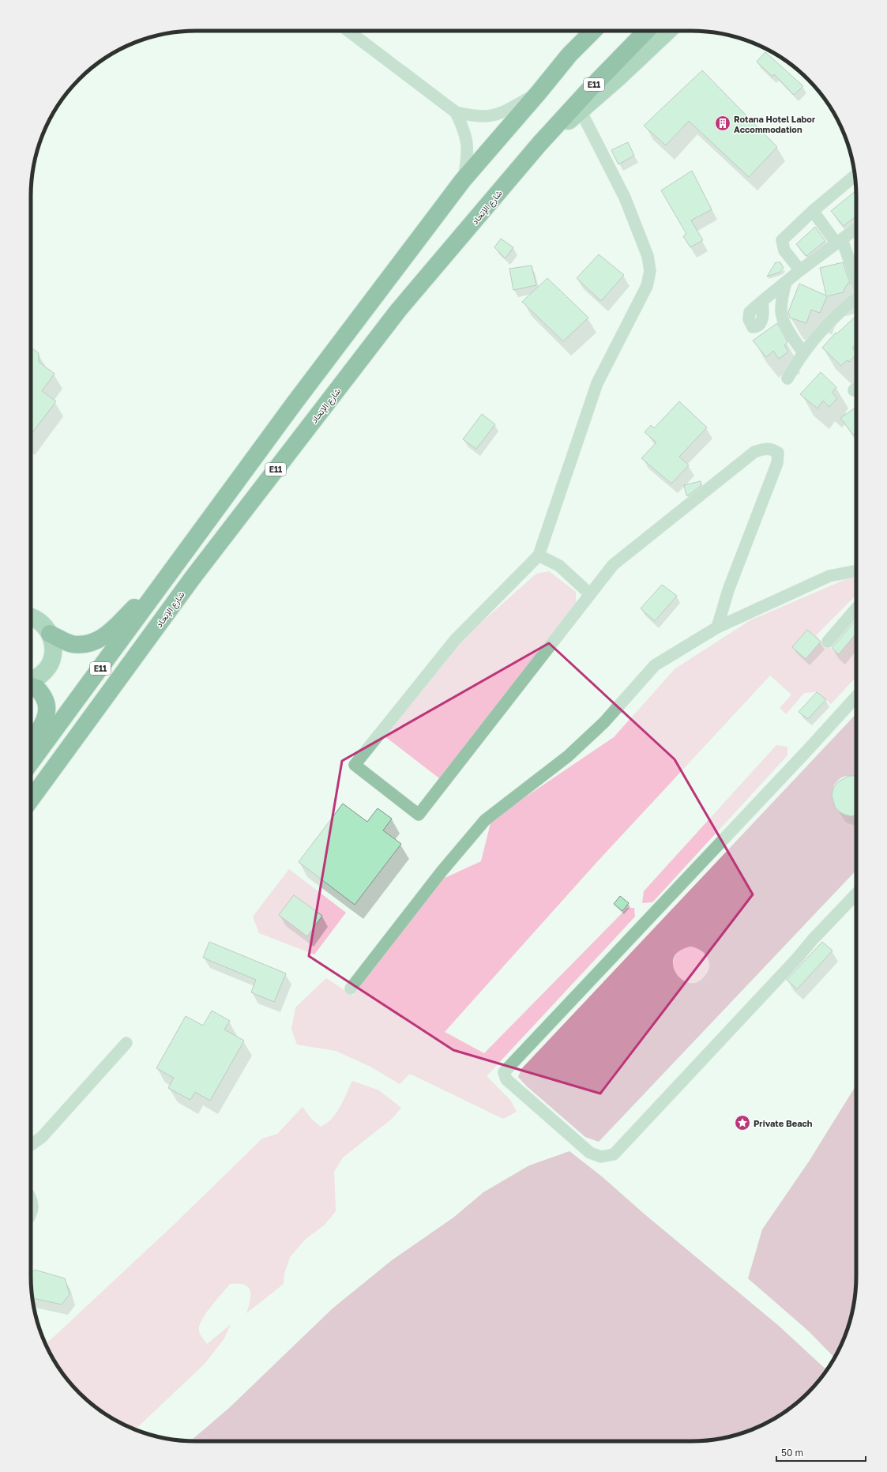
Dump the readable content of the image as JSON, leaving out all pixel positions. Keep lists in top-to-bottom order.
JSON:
{
  "streets": {
    "highway": ["E11", "شارع الإتحاد"]
  },
  "places": {
    "building": ["Rotana Hotel Labor Accommodation"],
    "place": ["Private Beach"]
  },
  "scale_bar": "50 m"
}
